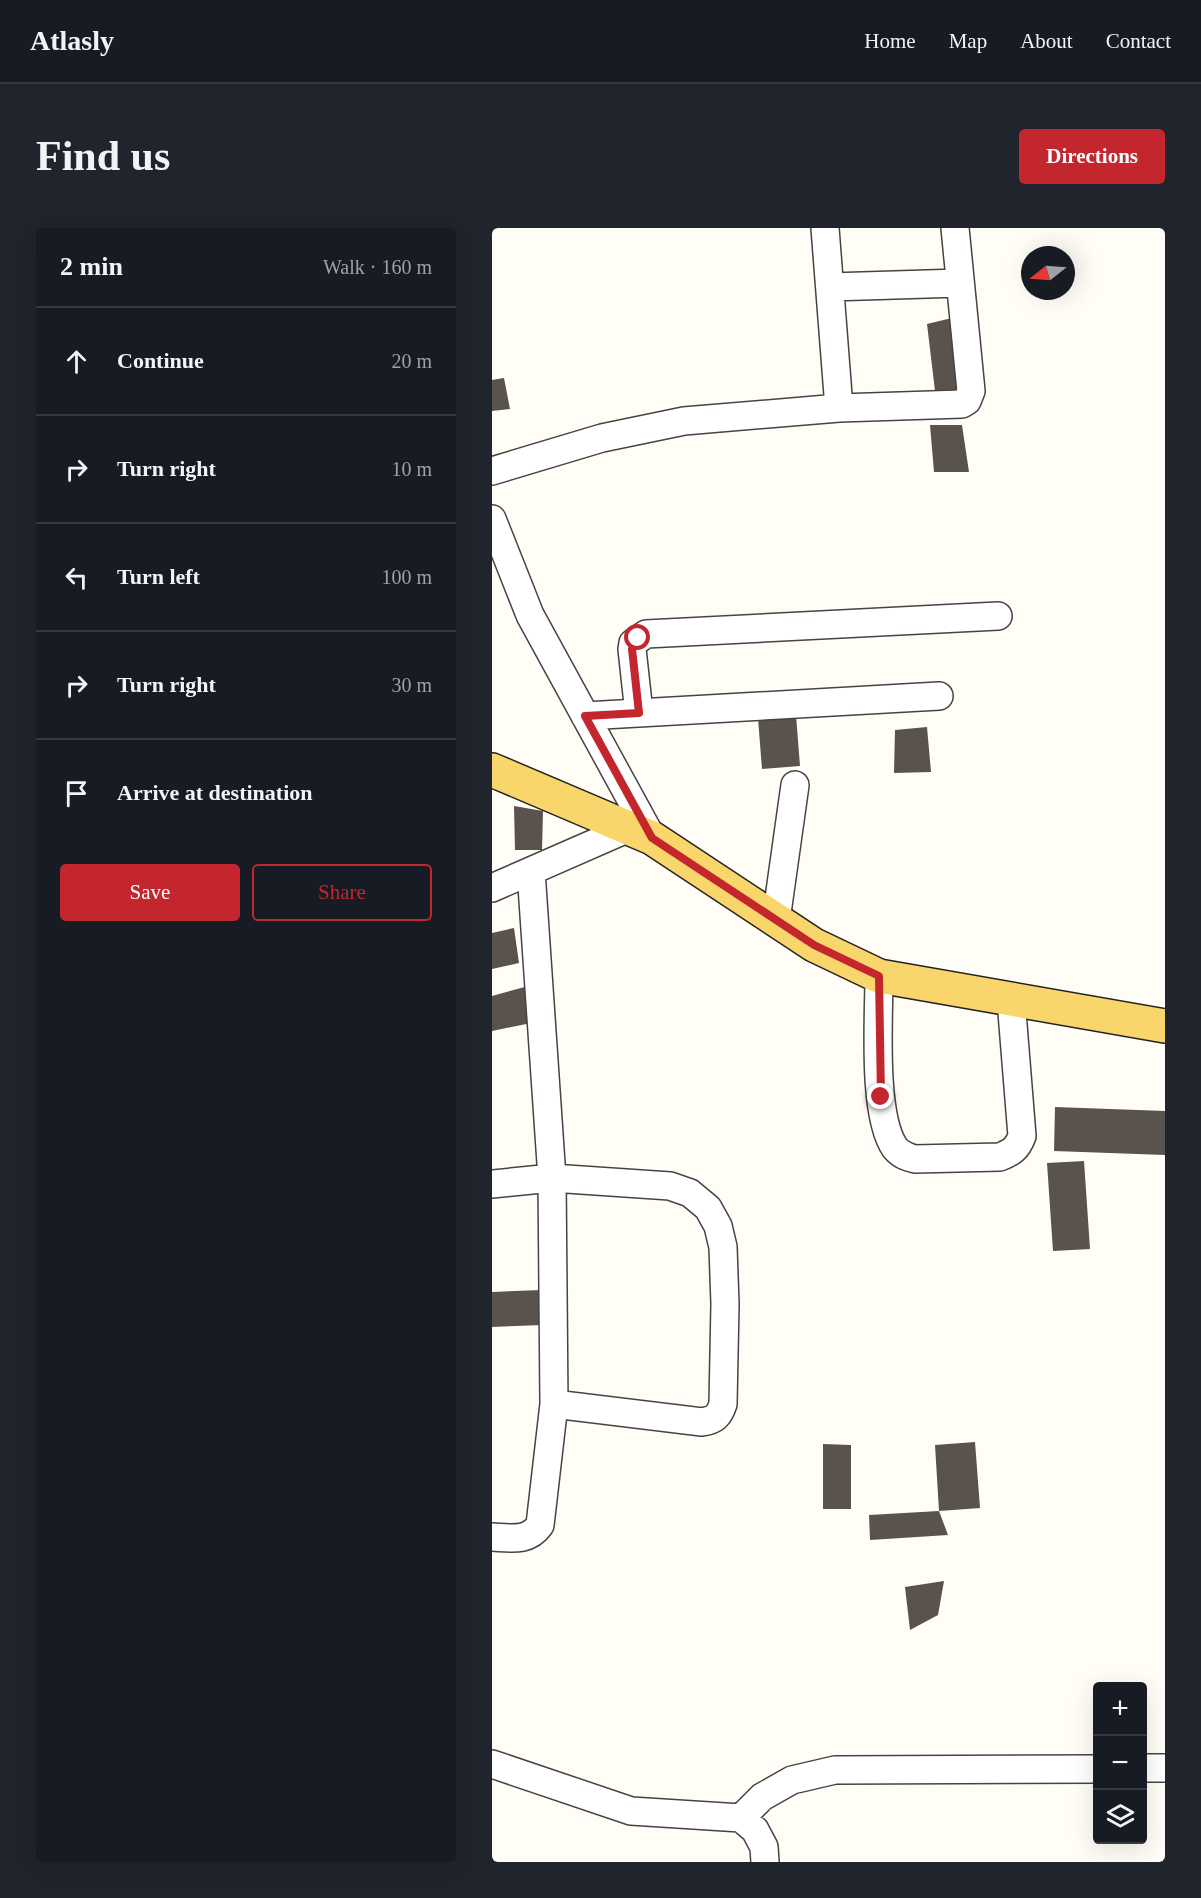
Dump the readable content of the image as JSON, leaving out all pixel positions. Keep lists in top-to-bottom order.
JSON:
{
  "north": "left",
  "page": {
    "header": "Atlasly",
    "nav": [
      "Home",
      "Map",
      "About",
      "Contact"
    ],
    "buttons": [
      "Directions",
      ["Save", "Share"]
    ],
    "title": "Find us",
    "heading": ["2 min", "Walk · 160 m"],
    "list": [
      ["Continue", "20 m"],
      ["Turn right", "10 m"],
      ["Turn left", "100 m"],
      ["Turn right", "30 m"],
      "Arrive at destination"
    ],
    "map_buttons": ["+", "−"]
  }
}
